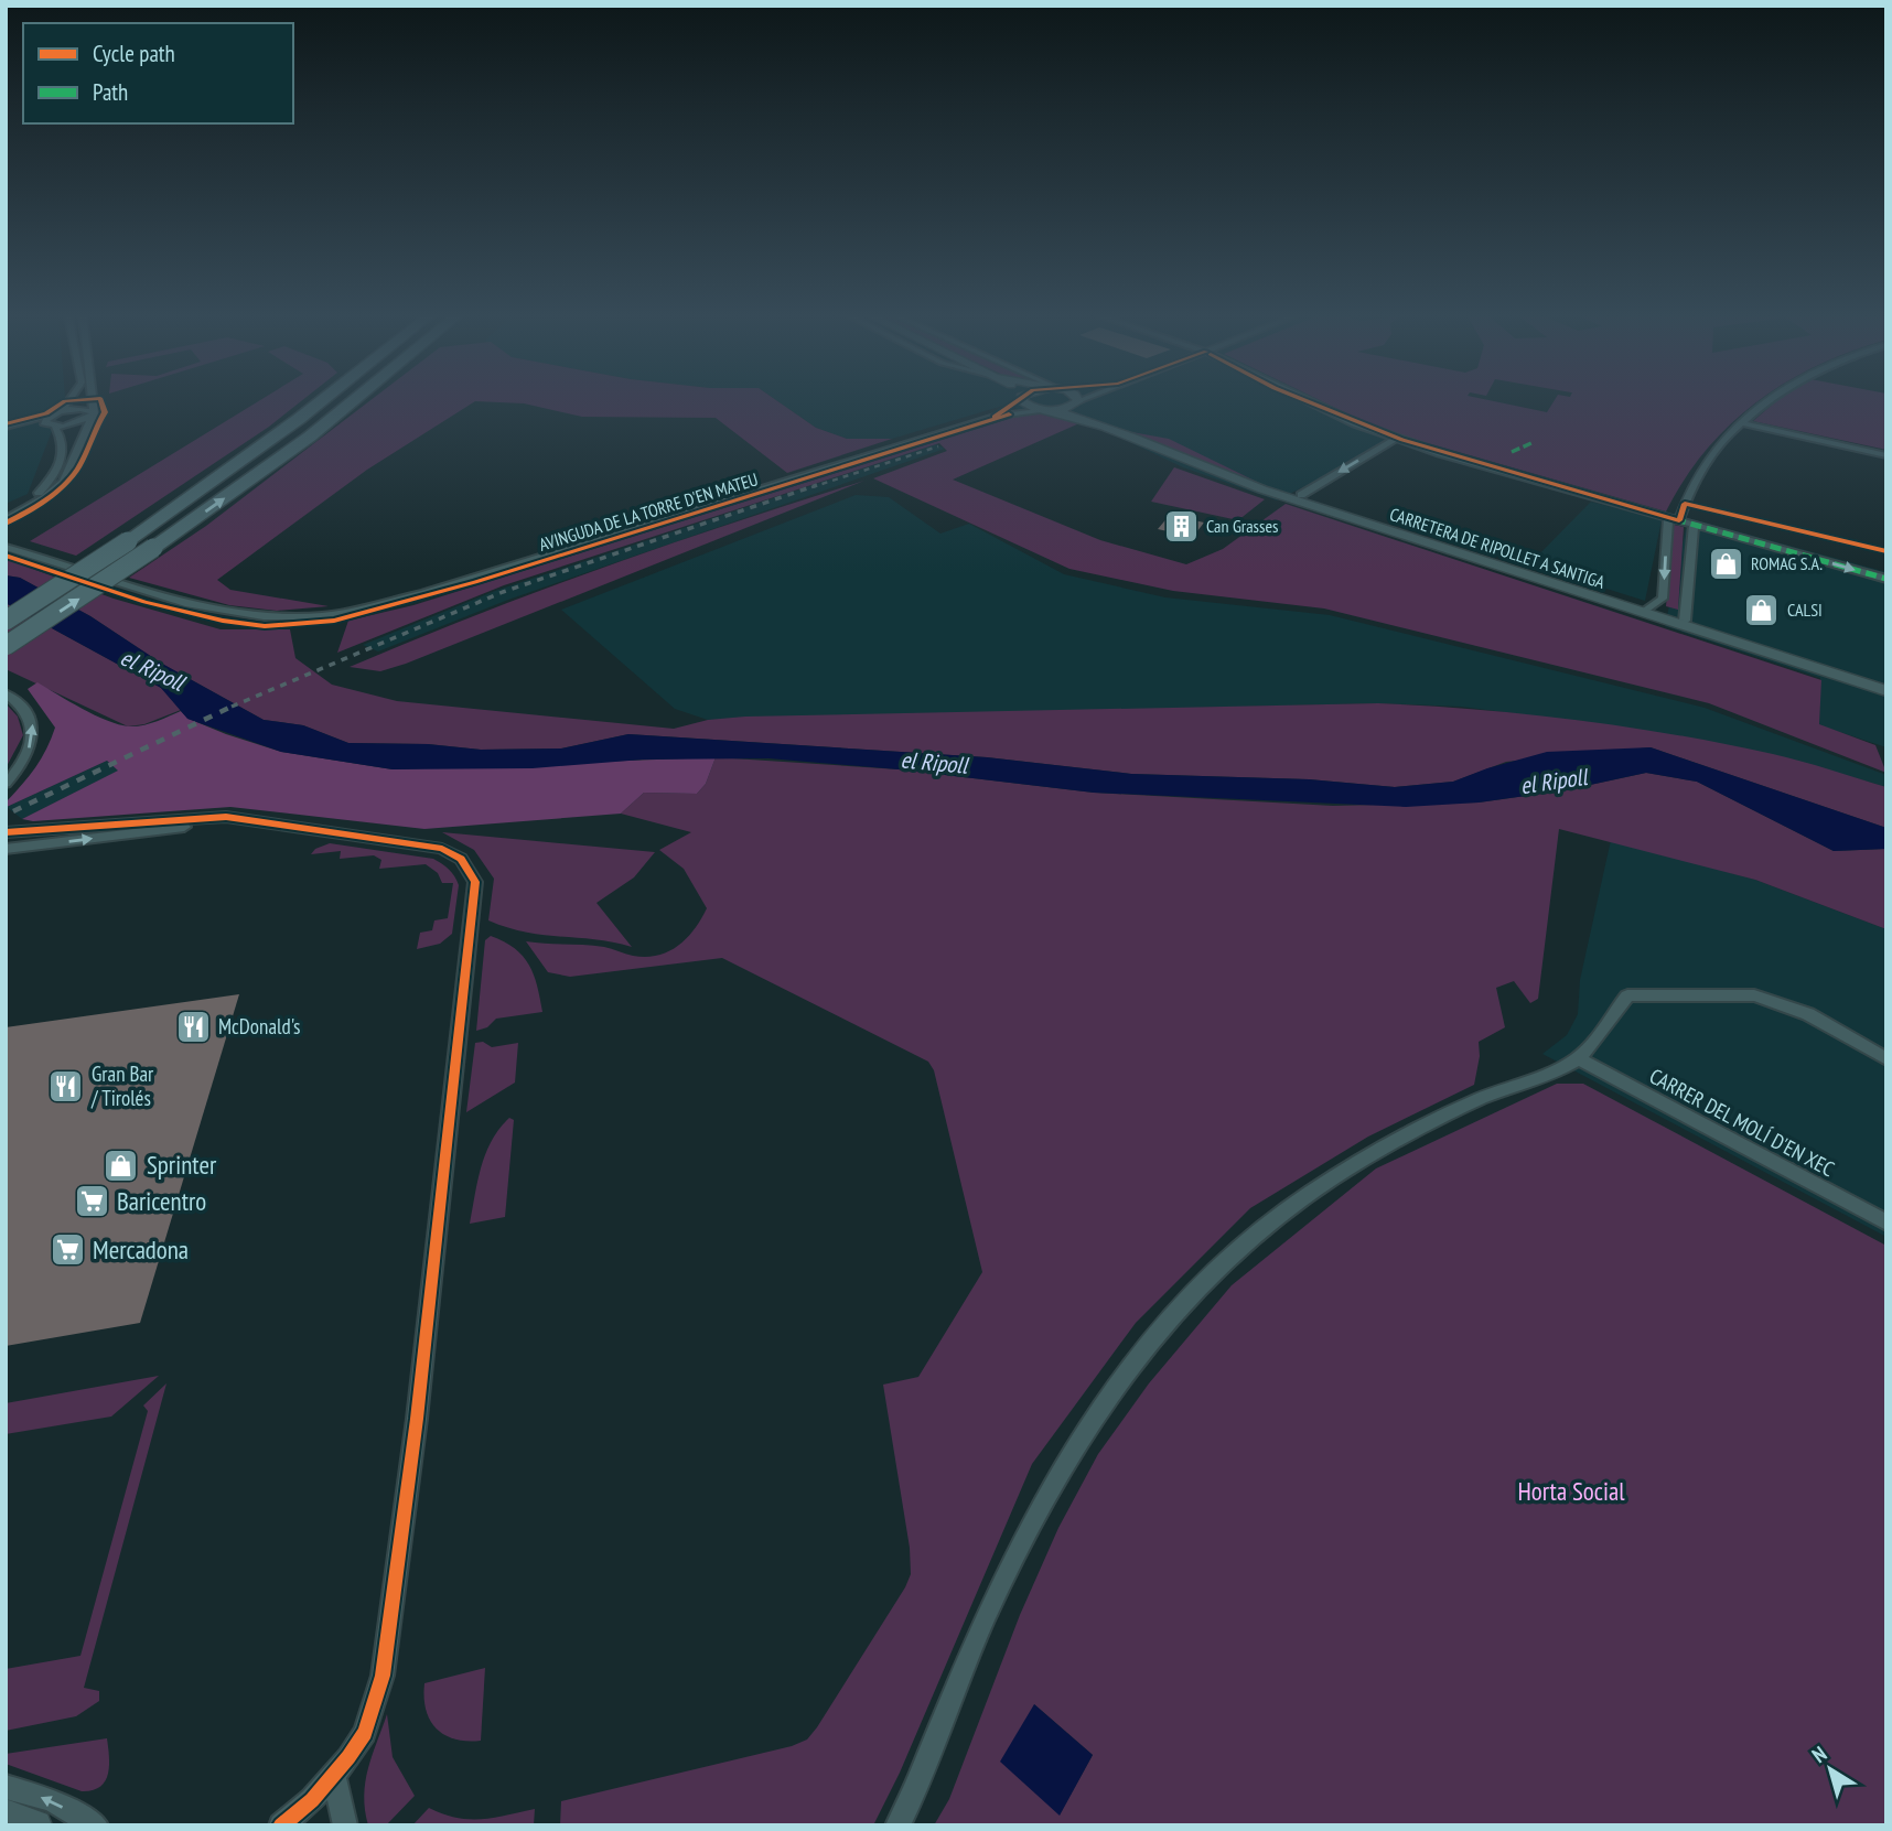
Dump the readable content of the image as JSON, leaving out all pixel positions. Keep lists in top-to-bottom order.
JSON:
{
  "streets": {
    "main road": ["CARRETERA DE RIPOLLET A SANTIGA"],
    "street": ["AVINGUDA DE LA TORRE D'EN MATEU", "CARRER DEL MOLÍ D'EN XEC"]
  },
  "water": ["el Ripoll"],
  "parks": ["Horta Social"],
  "places": {
    "building": ["Can Grasses"],
    "shop": ["ROMAG S.A.", "CALSI", "Sprinter"],
    "restaurant": ["McDonald's", "Gran Bar / Tirolés"],
    "supermarket": ["Baricentro", "Mercadona"]
  },
  "legend": ["Cycle path", "Path"],
  "north": "top left"
}
